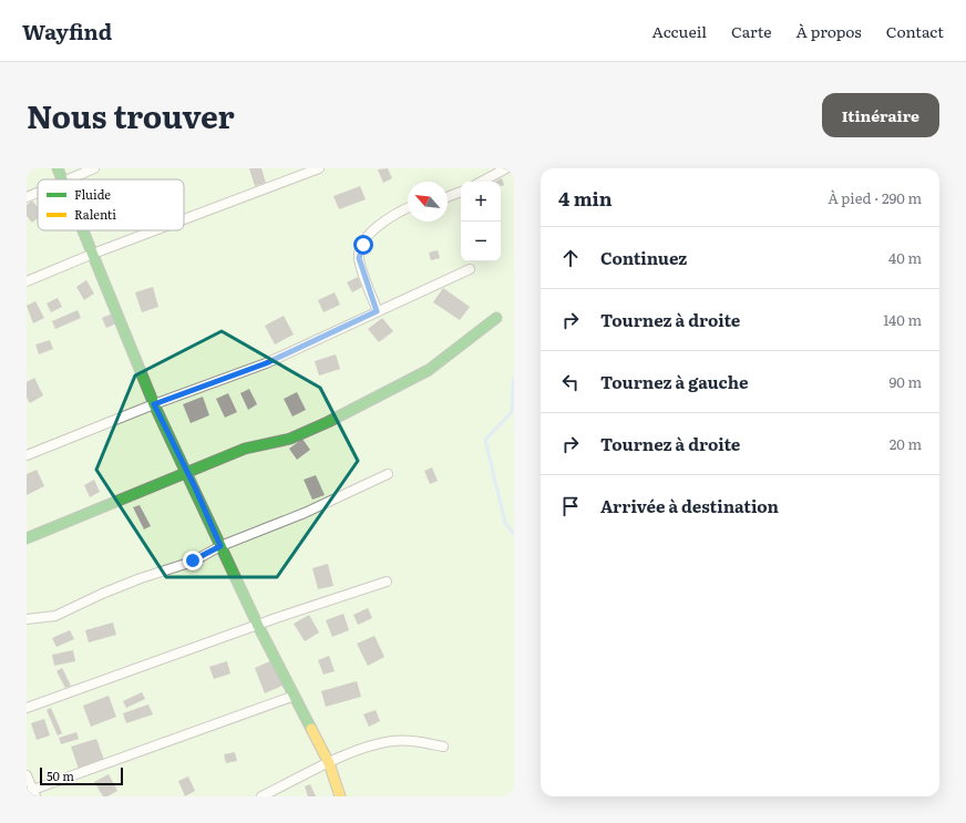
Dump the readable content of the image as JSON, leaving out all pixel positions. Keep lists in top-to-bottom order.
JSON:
{
  "legend": ["Fluide", "Ralenti"],
  "scale_bar": "50 m",
  "north": "top left",
  "page": {
    "header": "Wayfind",
    "nav": [
      "Accueil",
      "Carte",
      "À propos",
      "Contact"
    ],
    "title": "Nous trouver",
    "buttons": "Itinéraire",
    "heading": ["4 min", "À pied · 290 m"],
    "map_buttons": ["+", "−"],
    "list": [
      ["Continuez", "40 m"],
      ["Tournez à droite", "140 m"],
      ["Tournez à gauche", "90 m"],
      ["Tournez à droite", "20 m"],
      "Arrivée à destination"
    ],
    "scale": "50 m"
  }
}
